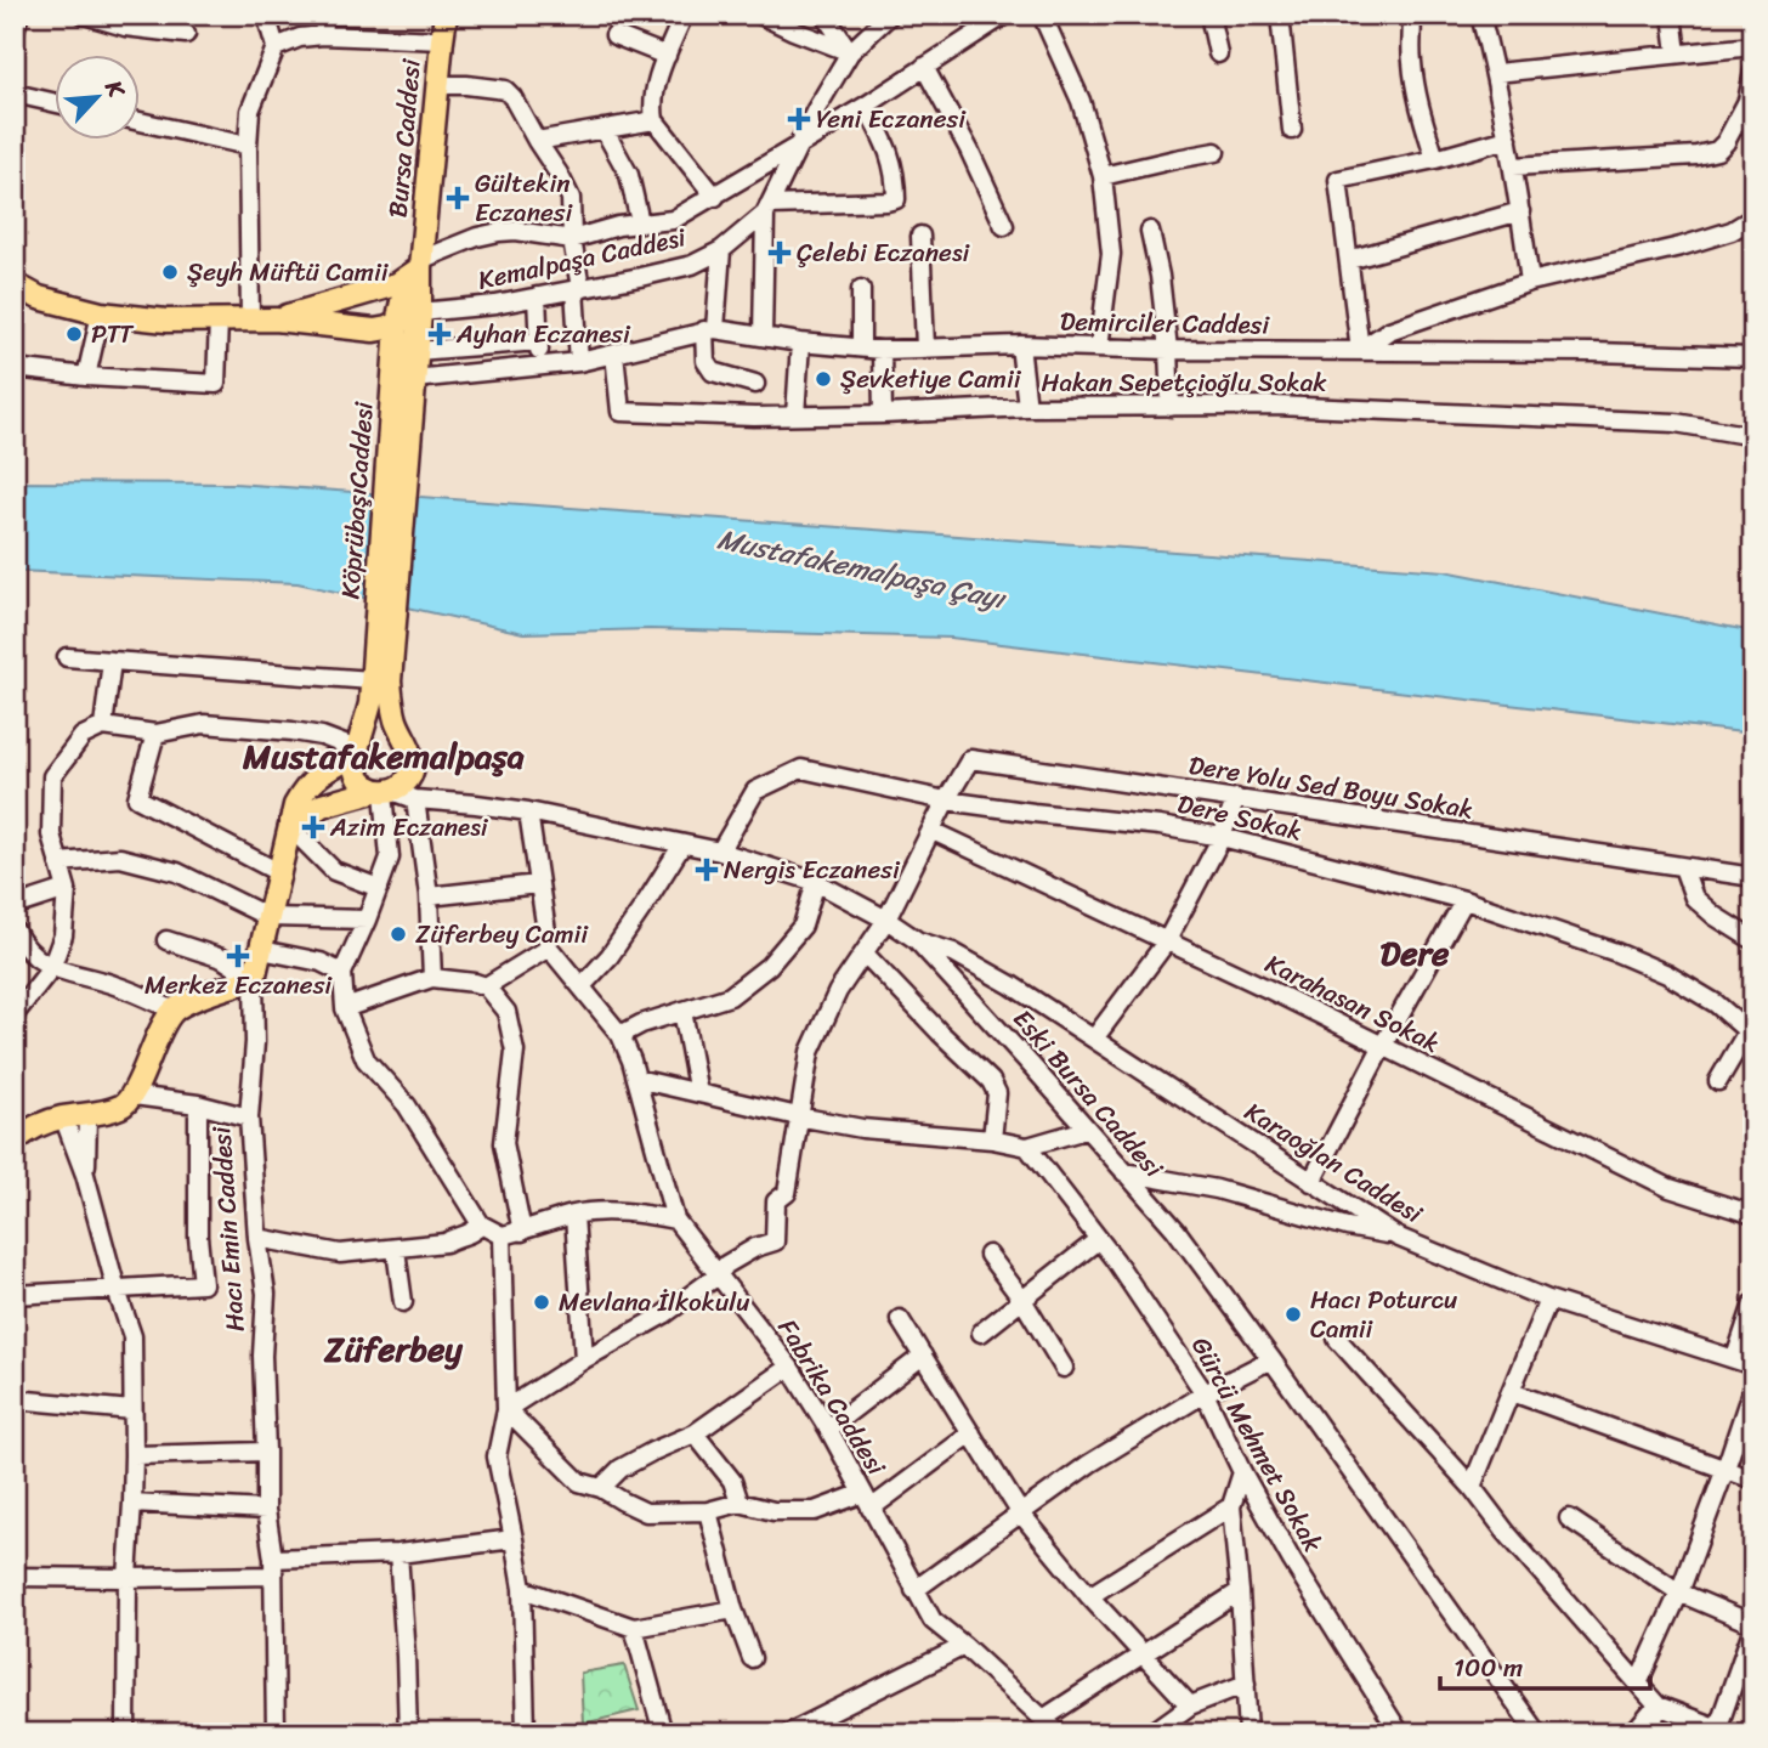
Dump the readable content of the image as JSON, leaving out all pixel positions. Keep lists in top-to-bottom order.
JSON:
{
  "streets": {
    "main road": ["Bursa Caddesi", "KöprübaşıCaddesi", "Hacı Emin Caddesi"],
    "street": [
      "Kemalpaşa Caddesi",
      "Demirciler Caddesi",
      "Hakan Sepetçioğlu Sokak",
      "Dere Yolu Sed Boyu Sokak",
      "Dere Sokak",
      "Karahasan Sokak",
      "Eski Bursa Caddesi",
      "Karaoğlan Caddesi",
      "Fabrika Caddesi",
      "Gürcü Mehmet Sokak"
    ]
  },
  "crossings": [
    ["Bursa Caddesi", "Kemalpaşa Caddesi"],
    ["Bursa Caddesi", "Demirciler Caddesi"],
    ["Bursa Caddesi", "KöprübaşıCaddesi"],
    ["Demirciler Caddesi", "Hakan Sepetçioğlu Sokak"],
    ["Dere Yolu Sed Boyu Sokak", "Dere Sokak"],
    ["Dere Sokak", "Eski Bursa Caddesi"],
    ["Eski Bursa Caddesi", "Karaoğlan Caddesi"],
    ["Eski Bursa Caddesi", "Hacı Emin Caddesi"]
  ],
  "districts": ["Mustafakemalpaşa", "Dere", "Züferbey"],
  "water": ["Mustafakemalpaşa Çayı"],
  "places": {
    "health": [
      "Yeni Eczanesi",
      "Gültekin Eczanesi",
      "Çelebi Eczanesi",
      "Ayhan Eczanesi",
      "Azim Eczanesi",
      "Nergis Eczanesi",
      "Merkez Eczanesi"
    ],
    "other": [
      "Şeyh Müftü Camii",
      "PTT",
      "Şevketiye Camii",
      "Züferbey Camii",
      "Mevlana İlkokulu",
      "Hacı Poturcu Camii"
    ]
  },
  "scale_bar": "100 m",
  "north": "top right"
}
